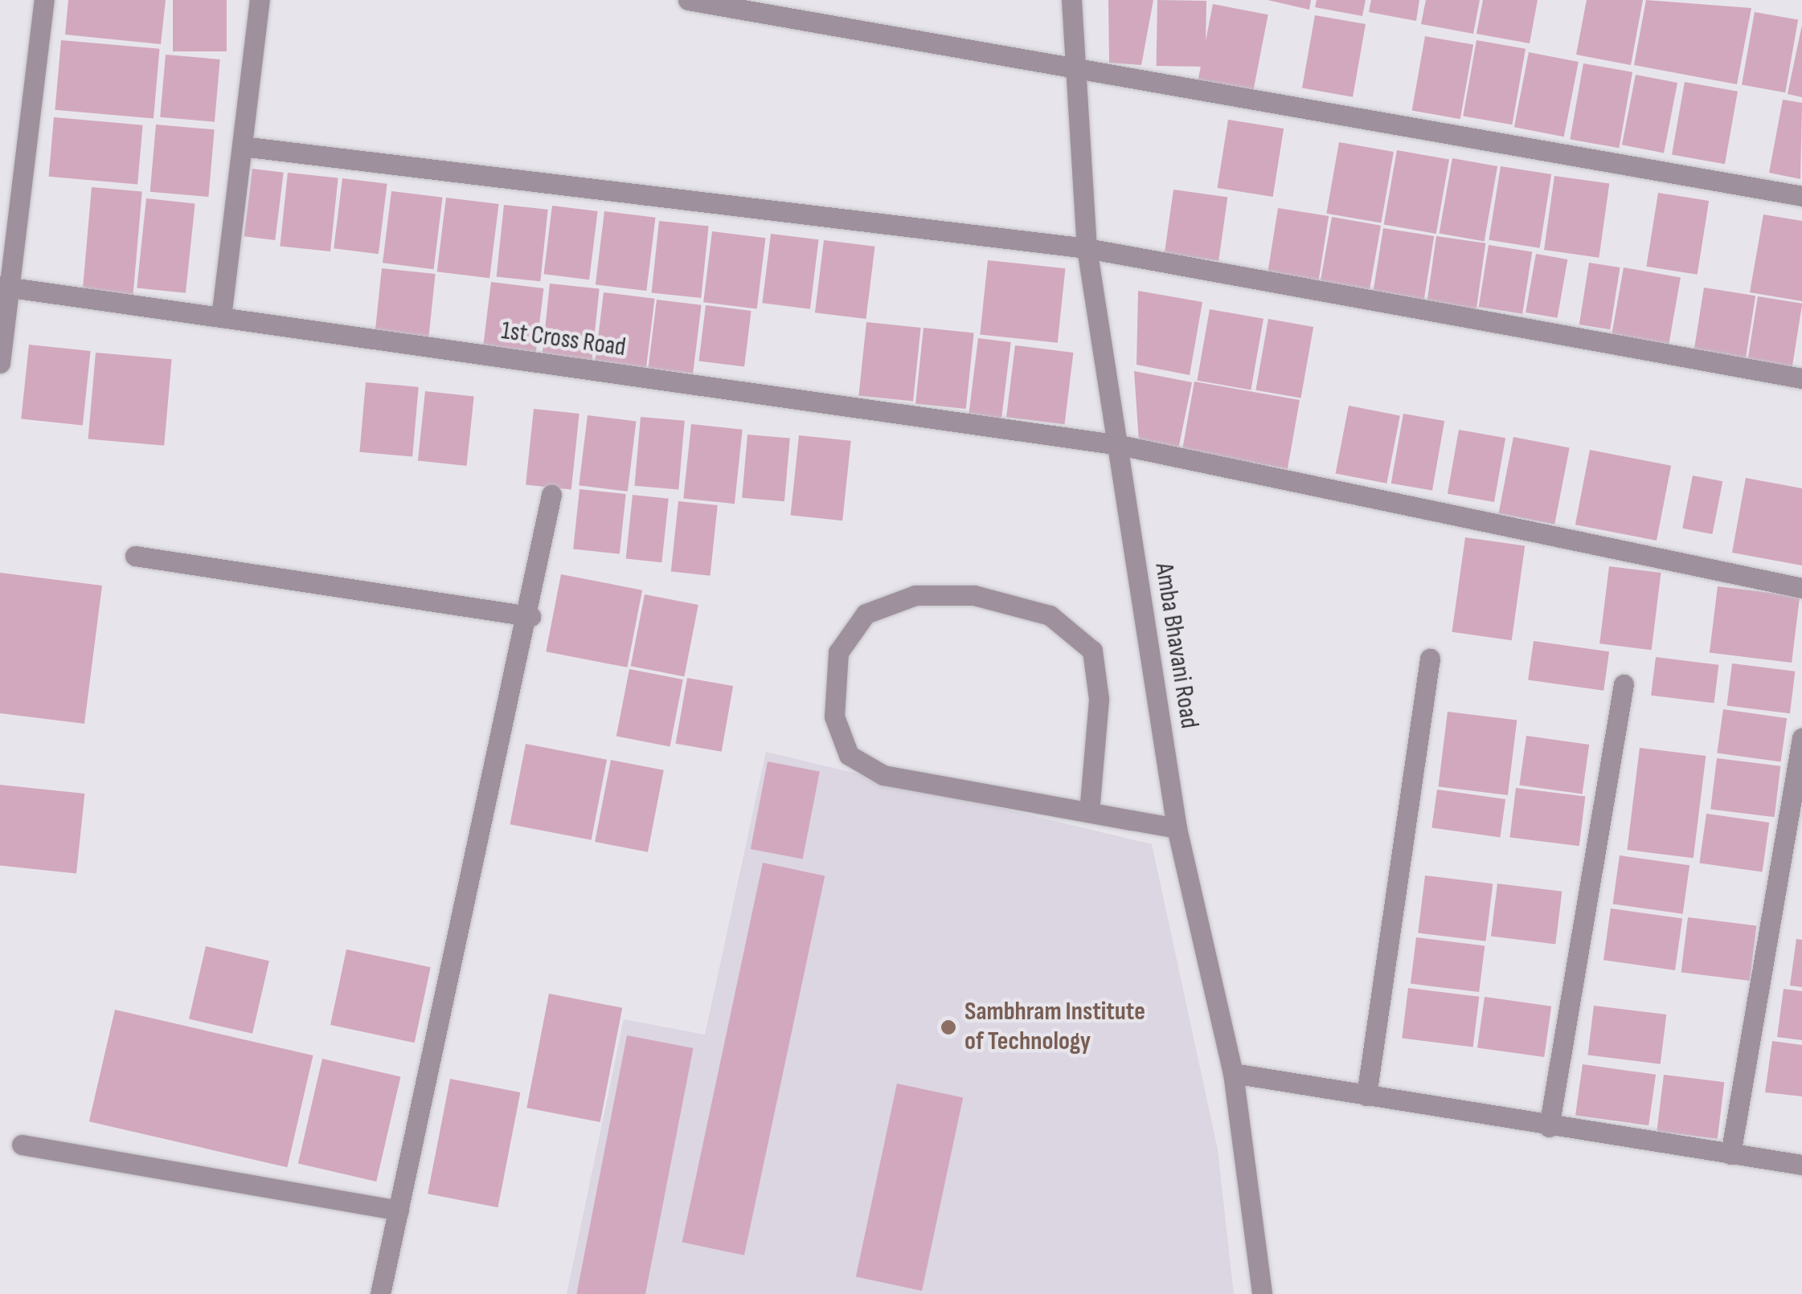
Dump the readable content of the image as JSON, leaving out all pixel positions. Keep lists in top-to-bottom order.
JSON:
{
  "streets": {
    "street": ["1st Cross Road", "Amba Bhavani Road"]
  },
  "crossings": [
    ["1st Cross Road", "Amba Bhavani Road"]
  ],
  "places": ["Sambhram Institute of Technology"]
}
